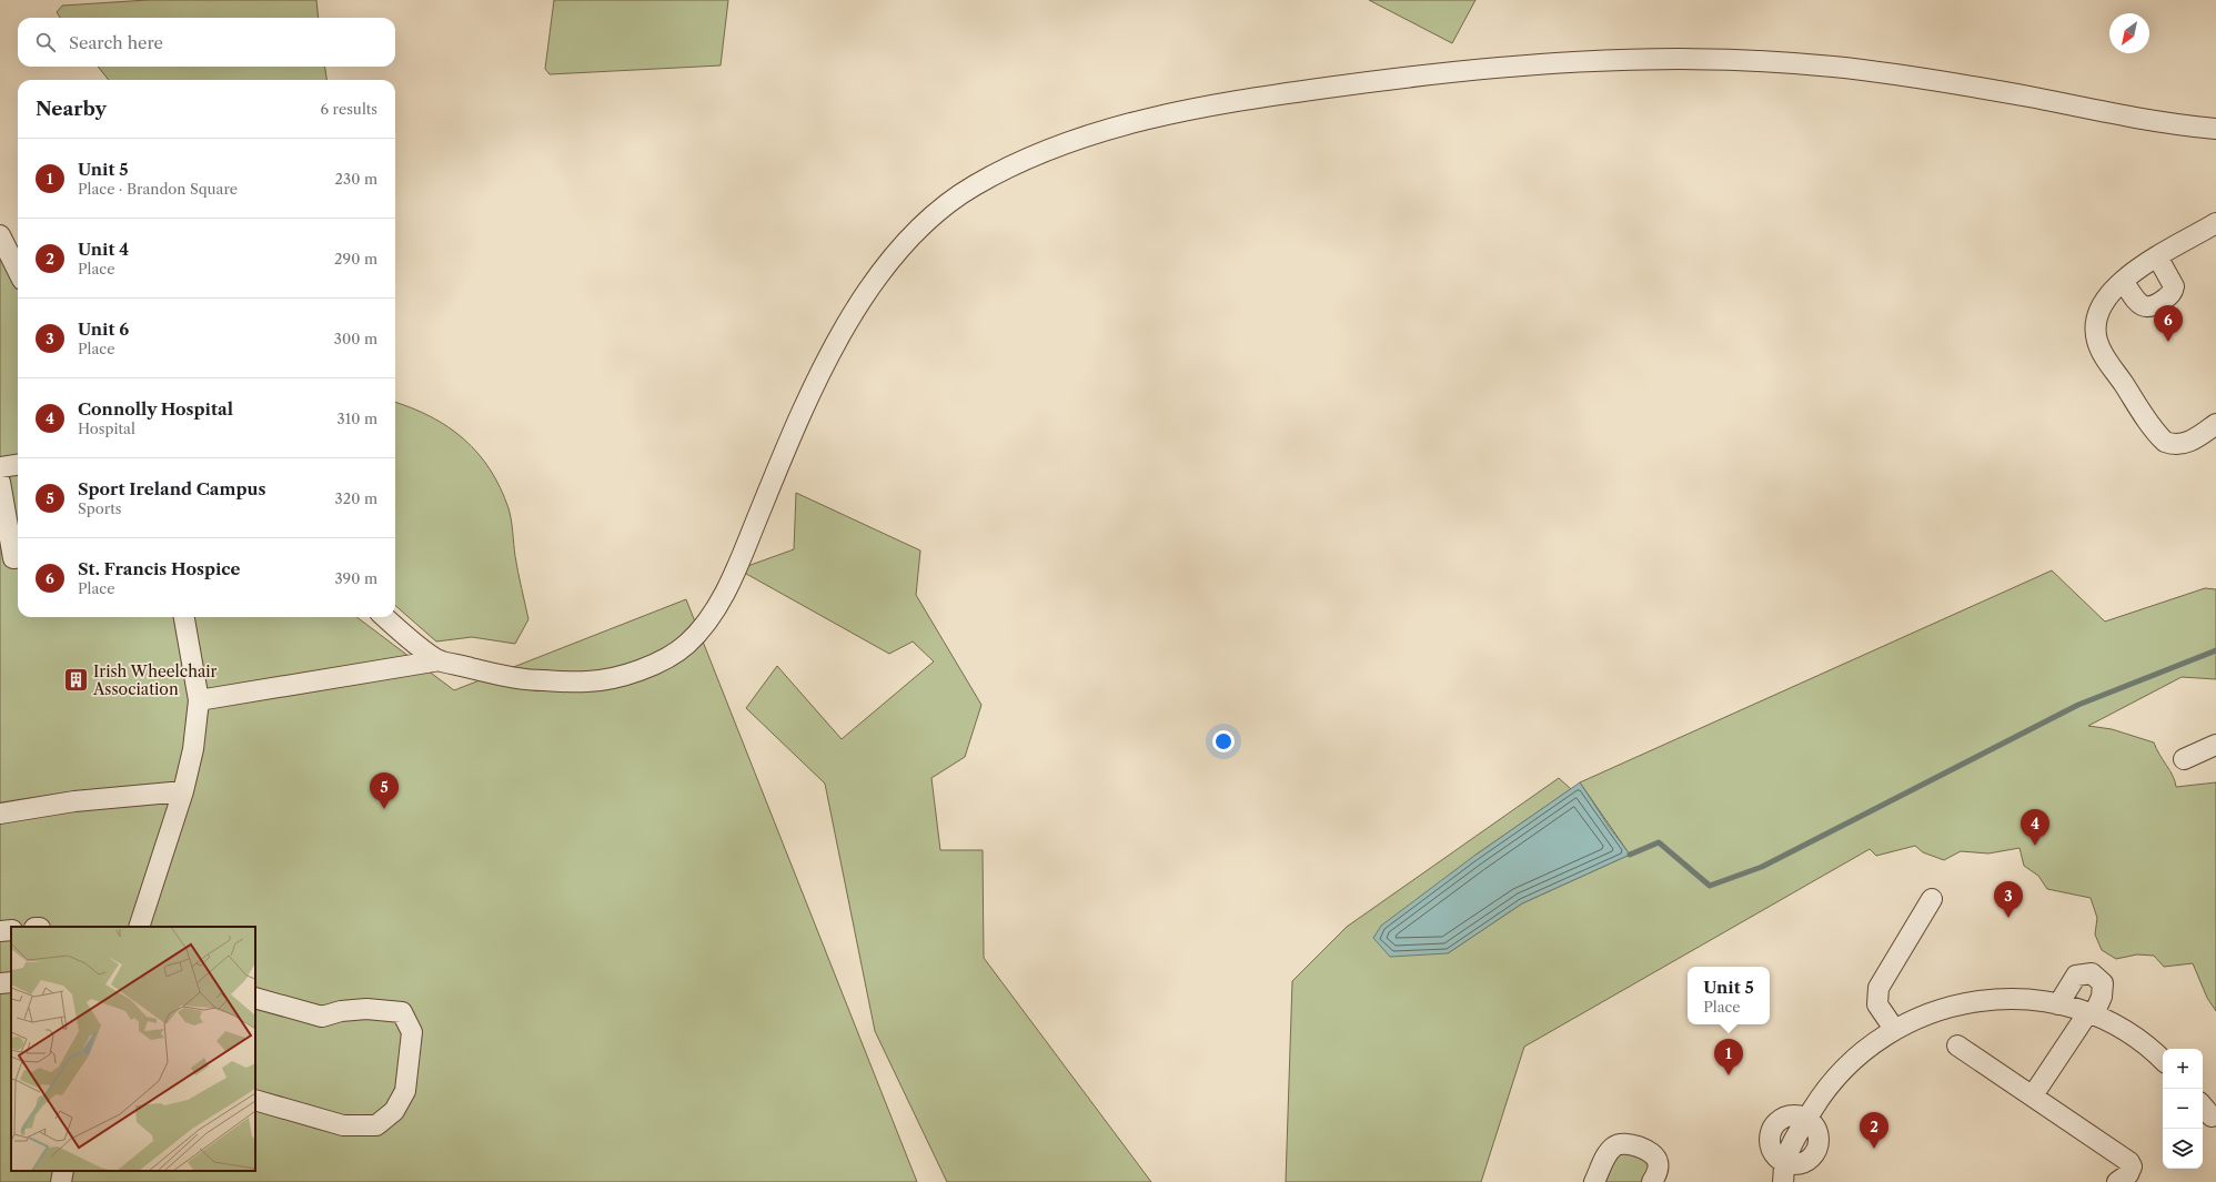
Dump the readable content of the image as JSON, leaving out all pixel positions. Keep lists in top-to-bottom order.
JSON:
{
  "places": {
    "building": ["Irish Wheelchair Association"]
  },
  "north": "bottom left",
  "page": {
    "search": "Search here",
    "heading": ["Nearby", "6 results"],
    "list": [
      {
        "mark": "1",
        "name": "Unit 5",
        "note": "Place · Brandon Square",
        "value": "230 m"
      },
      {
        "mark": "2",
        "name": "Unit 4",
        "note": "Place",
        "value": "290 m"
      },
      {
        "mark": "3",
        "name": "Unit 6",
        "note": "Place",
        "value": "300 m"
      },
      {
        "mark": "4",
        "name": "Connolly Hospital",
        "note": "Hospital",
        "value": "310 m"
      },
      {
        "mark": "5",
        "name": "Sport Ireland Campus",
        "note": "Sports",
        "value": "320 m"
      },
      {
        "mark": "6",
        "name": "St. Francis Hospice",
        "note": "Place",
        "value": "390 m"
      }
    ],
    "pins": [
      "6",
      "5",
      "4",
      "3",
      "1",
      "2"
    ],
    "popup": ["Unit 5", "Place"],
    "map_buttons": ["+", "−"]
  }
}
